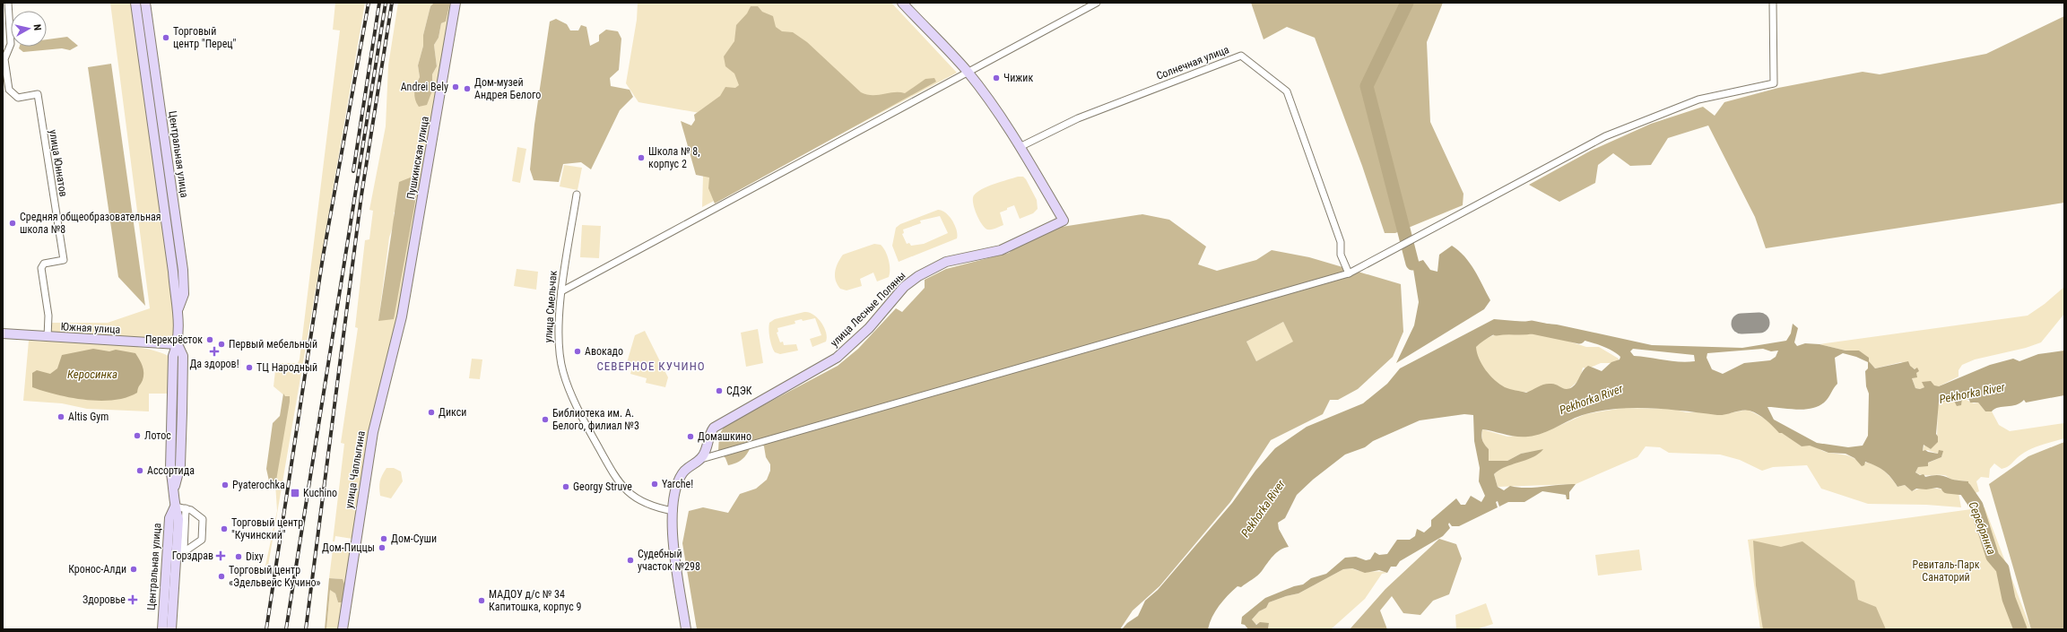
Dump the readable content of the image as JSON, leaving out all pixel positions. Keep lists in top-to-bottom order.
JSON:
{
  "streets": {
    "street": [
      "Солнечная улица",
      "Центральная улица",
      "Пушкинская улица",
      "улица Юннатов",
      "улица Смельчак",
      "улица Лесные Поляны",
      "Южная улица",
      "улица Чаплыгина"
    ]
  },
  "crossings": [
    ["Солнечная улица", "улица Лесные Поляны"],
    ["Центральная улица", "Южная улица"],
    ["Пушкинская улица", "улица Чаплыгина"],
    ["улица Юннатов", "Южная улица"]
  ],
  "districts": ["СЕВЕРНОЕ КУЧИНО"],
  "water": ["Керосинка", "Pekhorka River", "Серебрянка"],
  "parks": ["Ревиталь-Парк Санаторий"],
  "places": {
    "other": [
      "Торговый центр \"Перец\"",
      "Чижик",
      "Andrei Bely",
      "Дом-музей Андрея Белого",
      "Школа № 8, корпус 2",
      "Средняя общеобразовательная школа №8",
      "Перекрёсток",
      "Первый мебельный",
      "Авокадо",
      "ТЦ Народный",
      "СДЭК",
      "Дикси",
      "Altis Gym",
      "Библиотека им. А. Белого, филиал №3",
      "Лотос",
      "Домашкино",
      "Ассортида",
      "Yarche!",
      "Pyaterochka",
      "Georgy Struve",
      "Торговый центр \"Кучинский\"",
      "Дом-Суши",
      "Дом-Пиццы",
      "Dixy",
      "Судебный участок №298",
      "Кронос-Алди",
      "Торговый центр «Эдельвейс Кучино»",
      "МАДОУ д/с № 34 Капитошка, корпус 9"
    ],
    "health": ["Да здоров!", "Горздрав", "Здоровье"],
    "transit": ["Kuchino"]
  },
  "north": "right"
}
